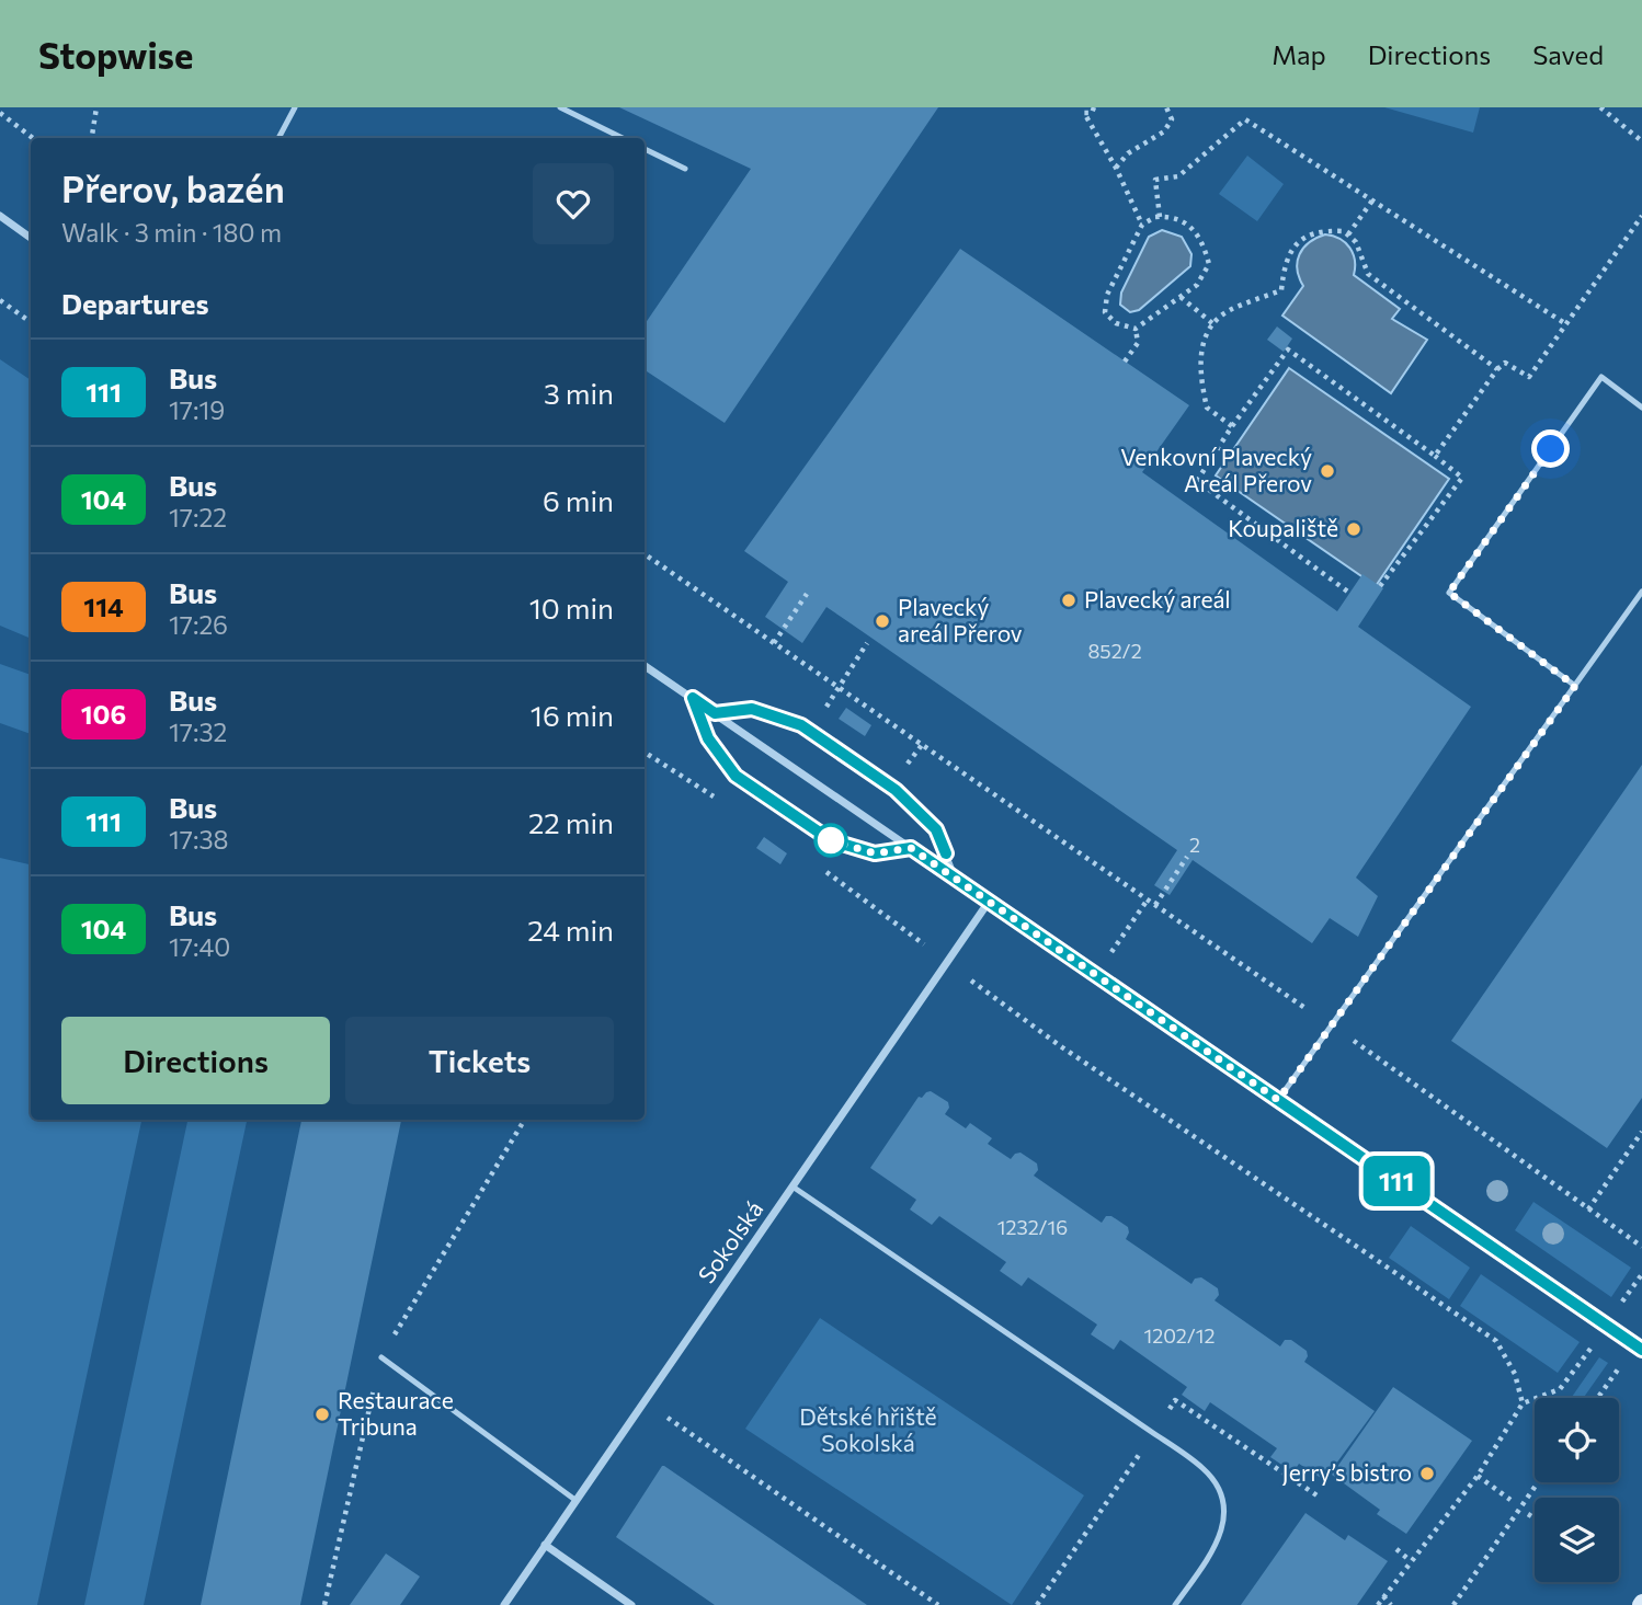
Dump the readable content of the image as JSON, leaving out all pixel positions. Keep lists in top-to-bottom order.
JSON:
{
  "streets": {
    "street": ["Sokolská"]
  },
  "parks": ["Dětské hřiště Sokolská"],
  "places": [
    "Venkovní Plavecký Areál Přerov",
    "Koupaliště",
    "Plavecký areál",
    "Plavecký areál Přerov",
    "Restaurace Tribuna",
    "Jerry’s bistro"
  ],
  "lines": ["bus line 111"],
  "house_numbers": [
    "852/2",
    "2",
    "1232/16",
    "1202/12"
  ],
  "page": {
    "header": "Stopwise",
    "nav": ["Map", "Directions", "Saved"],
    "on_map": "111",
    "heading": [
      ["Přerov, bazén", "Walk · 3 min · 180 m"],
      "Departures"
    ],
    "list": [
      {
        "mark": "111",
        "name": "Bus",
        "note": "17:19",
        "value": "3 min"
      },
      {
        "mark": "104",
        "name": "Bus",
        "note": "17:22",
        "value": "6 min"
      },
      {
        "mark": "114",
        "name": "Bus",
        "note": "17:26",
        "value": "10 min"
      },
      {
        "mark": "106",
        "name": "Bus",
        "note": "17:32",
        "value": "16 min"
      },
      {
        "mark": "111",
        "name": "Bus",
        "note": "17:38",
        "value": "22 min"
      },
      {
        "mark": "104",
        "name": "Bus",
        "note": "17:40",
        "value": "24 min"
      }
    ],
    "buttons": ["Directions", "Tickets"]
  }
}
